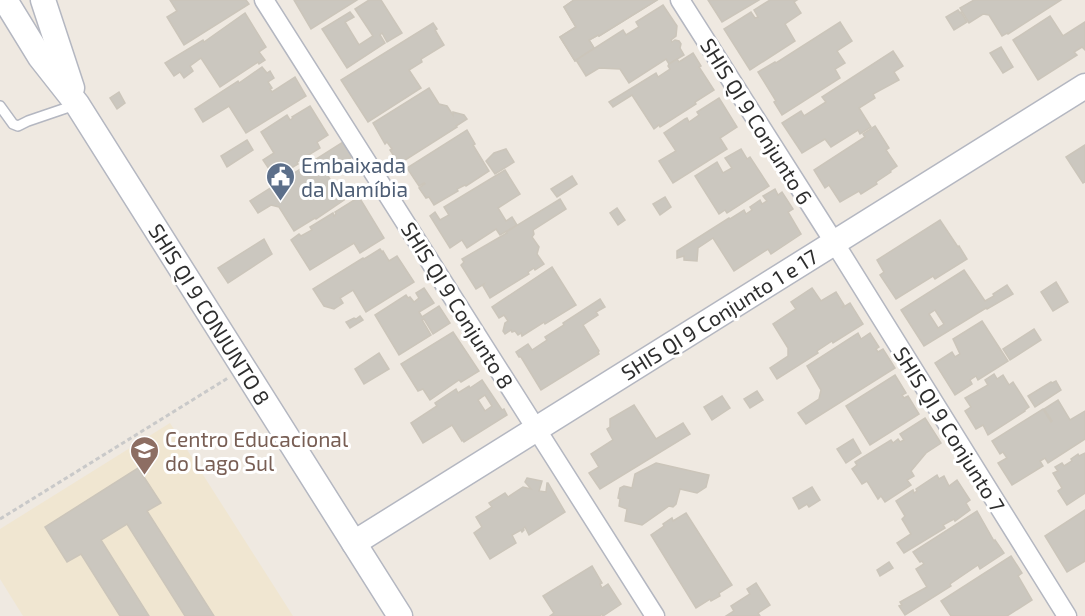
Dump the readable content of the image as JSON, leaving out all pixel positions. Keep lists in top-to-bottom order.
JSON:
{
  "streets": {
    "street": [
      "SHIS QI 9 Conjunto 6",
      "SHIS QI 9 Conjunto 8",
      "SHIS QI 9 CONJUNTO 8",
      "SHIS QI 9 Conjunto 1 e 17",
      "SHIS QI 9 Conjunto 7"
    ]
  },
  "crossings": [
    ["SHIS QI 9 Conjunto 6", "SHIS QI 9 Conjunto 1 e 17"],
    ["SHIS QI 9 Conjunto 6", "SHIS QI 9 Conjunto 7"],
    ["SHIS QI 9 Conjunto 8", "SHIS QI 9 Conjunto 1 e 17"],
    ["SHIS QI 9 CONJUNTO 8", "SHIS QI 9 Conjunto 1 e 17"],
    ["SHIS QI 9 Conjunto 1 e 17", "SHIS QI 9 Conjunto 7"]
  ],
  "places": {
    "public building": ["Embaixada da Namíbia"],
    "school or university": ["Centro Educacional do Lago Sul"]
  }
}
